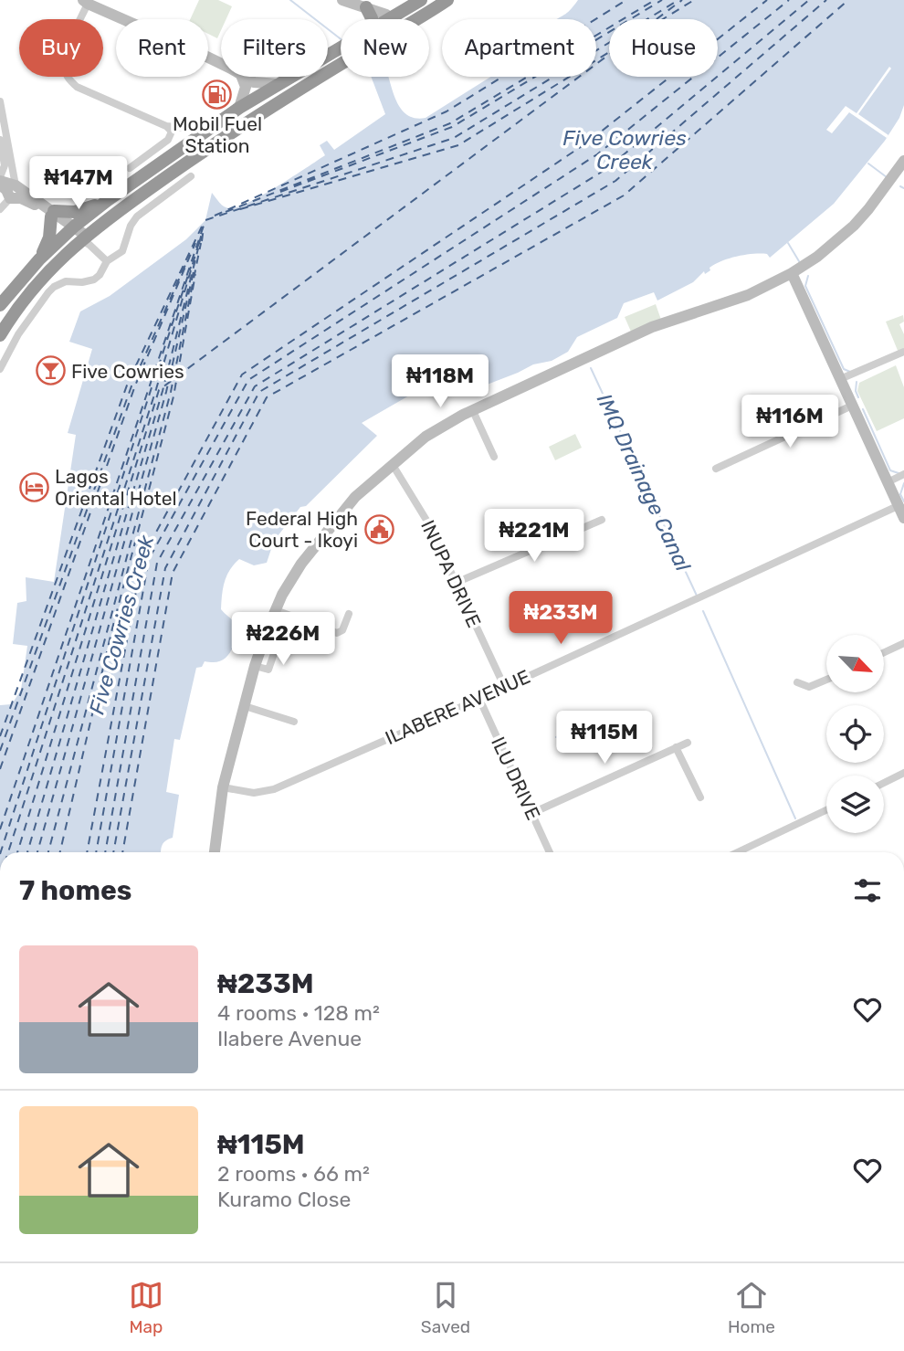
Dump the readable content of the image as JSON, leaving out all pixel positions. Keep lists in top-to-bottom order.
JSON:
{
  "streets": {
    "street": ["INUPA DRIVE", "ILABERE AVENUE", "ILU DRIVE"]
  },
  "crossings": [
    ["INUPA DRIVE", "ILABERE AVENUE"],
    ["ILABERE AVENUE", "ILU DRIVE"]
  ],
  "water": ["Five Cowries Creek", "IMQ Drainage Canal"],
  "places": {
    "fuel station": ["Mobil Fuel Station"],
    "bar": ["Five Cowries"],
    "hotel": ["Lagos Oriental Hotel"],
    "public building": ["Federal High Court - Ikoyi"]
  },
  "north": "bottom right",
  "page": {
    "chip": [
      "Buy",
      "Rent",
      "Filters",
      "New",
      "Apartment",
      "House"
    ],
    "price": [
      "₦147M",
      "₦118M",
      "₦116M",
      "₦221M",
      "₦233M",
      "₦226M",
      "₦115M"
    ],
    "heading": "7 homes",
    "list": [
      {
        "name": "₦233M",
        "note": "4 rooms · 128 m² · Ilabere Avenue"
      },
      {
        "name": "₦115M",
        "note": "2 rooms · 66 m² · Kuramo Close"
      }
    ],
    "tabs": ["Map", "Saved", "Home"]
  }
}
